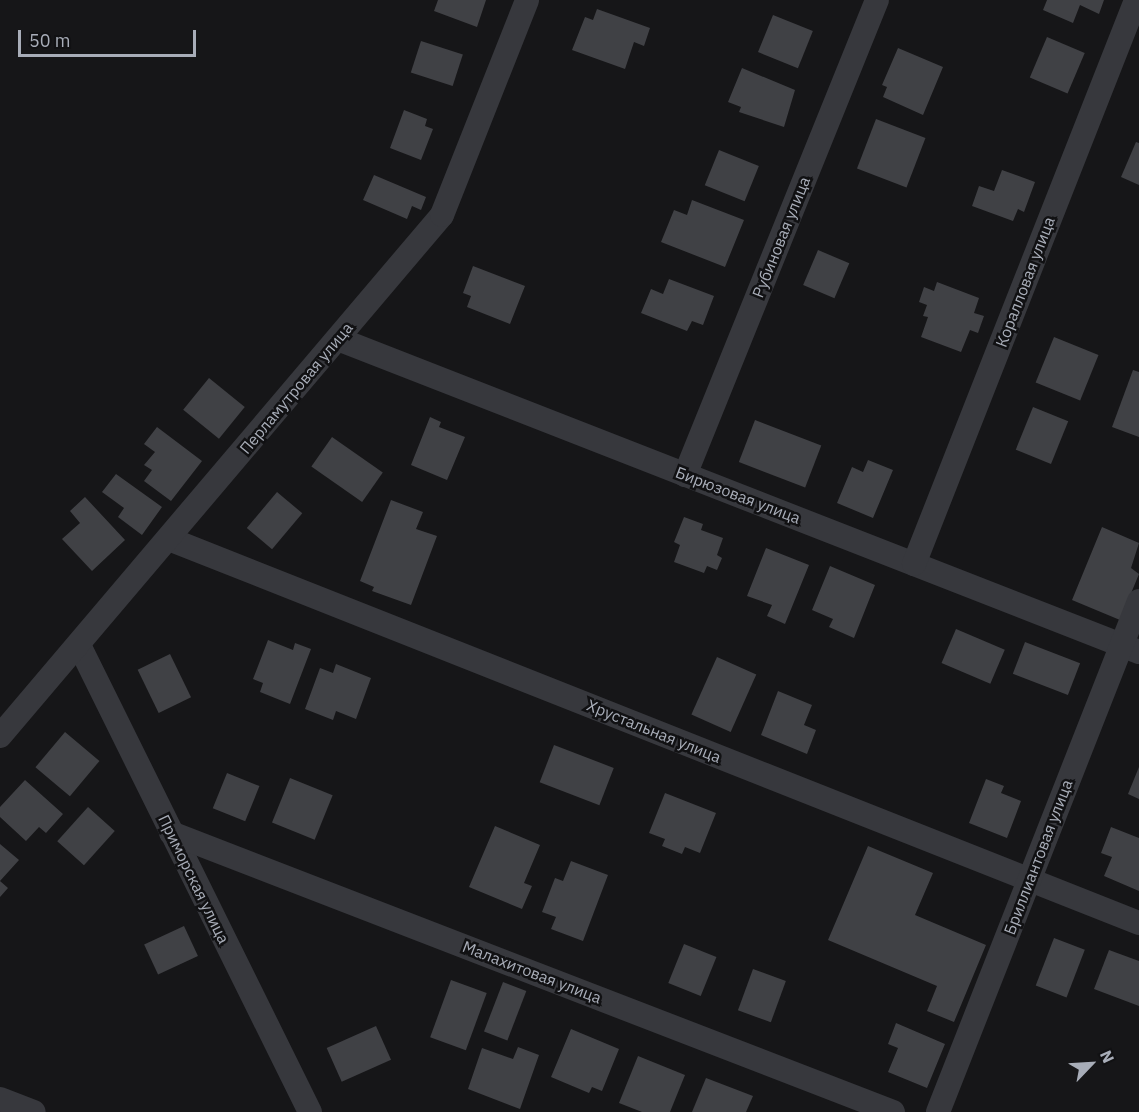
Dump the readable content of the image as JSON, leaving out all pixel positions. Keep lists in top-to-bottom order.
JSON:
{
  "streets": {
    "street": [
      "Рубиновая улица",
      "Коралловая улица",
      "Перламутровая улица",
      "Бирюзовая улица",
      "Хрустальная улица",
      "Бриллиантовая улица",
      "Приморская улица",
      "Малахитовая улица"
    ]
  },
  "crossings": [
    ["Рубиновая улица", "Бирюзовая улица"],
    ["Коралловая улица", "Бирюзовая улица"],
    ["Перламутровая улица", "Бирюзовая улица"],
    ["Перламутровая улица", "Хрустальная улица"],
    ["Перламутровая улица", "Приморская улица"],
    ["Бирюзовая улица", "Бриллиантовая улица"],
    ["Хрустальная улица", "Бриллиантовая улица"],
    ["Приморская улица", "Малахитовая улица"]
  ],
  "scale_bar": "50 m",
  "north": "top right"
}
